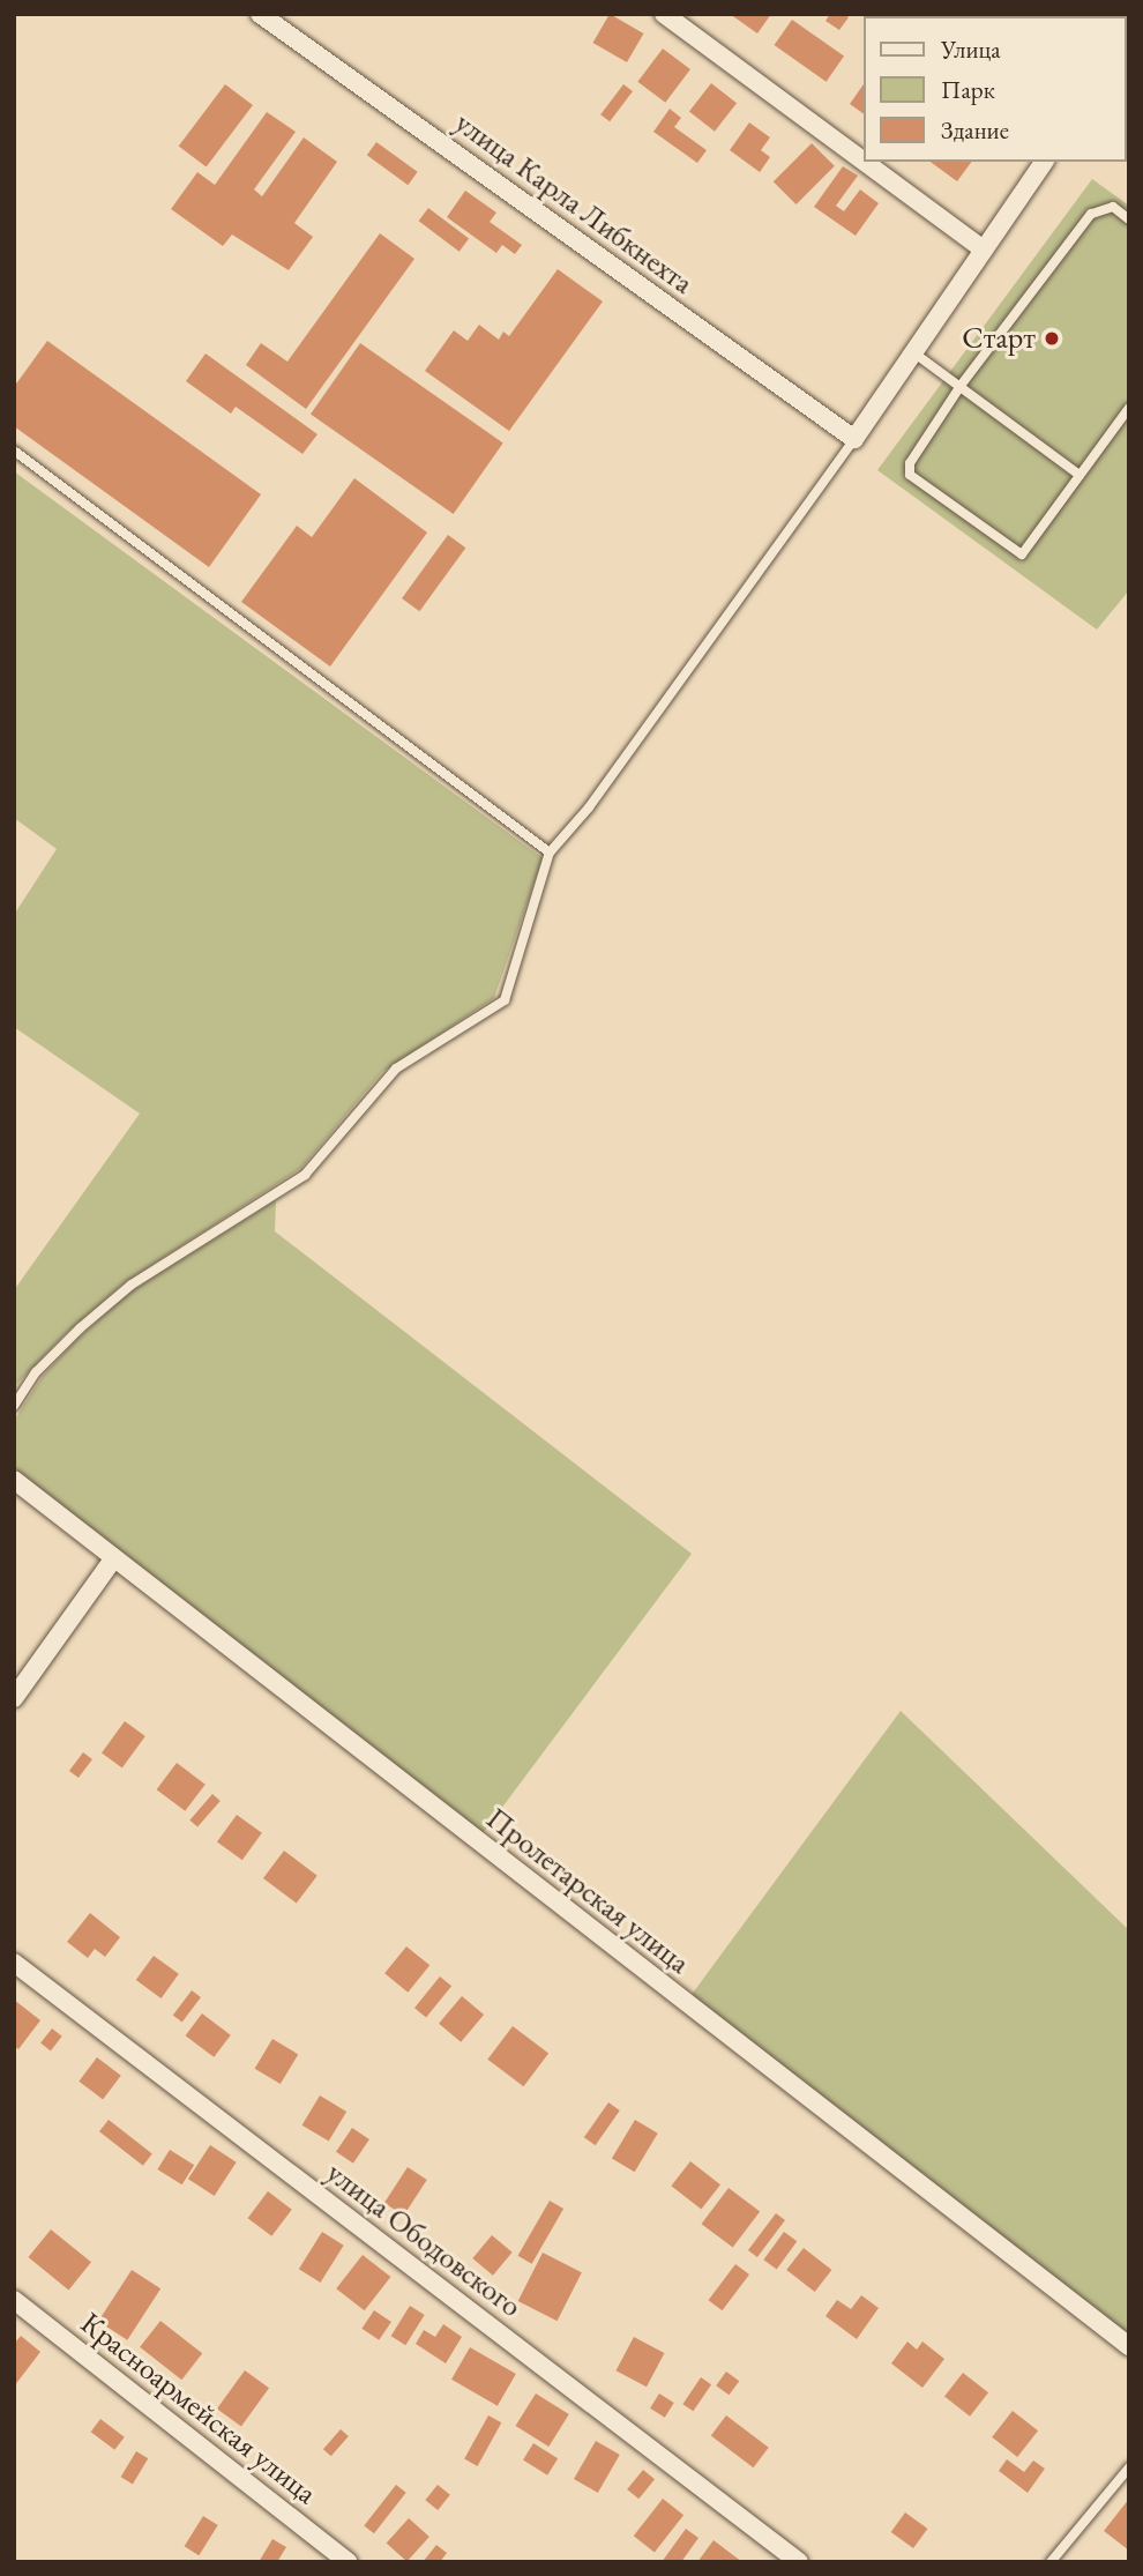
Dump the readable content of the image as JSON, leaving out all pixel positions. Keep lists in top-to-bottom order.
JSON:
{
  "streets": {
    "street": [
      "улица Карла Либкнехта",
      "Пролетарская улица",
      "улица Ободовского",
      "Красноармейская улица"
    ]
  },
  "places": ["Старт"],
  "legend": ["Улица", "Парк", "Здание"]
}
